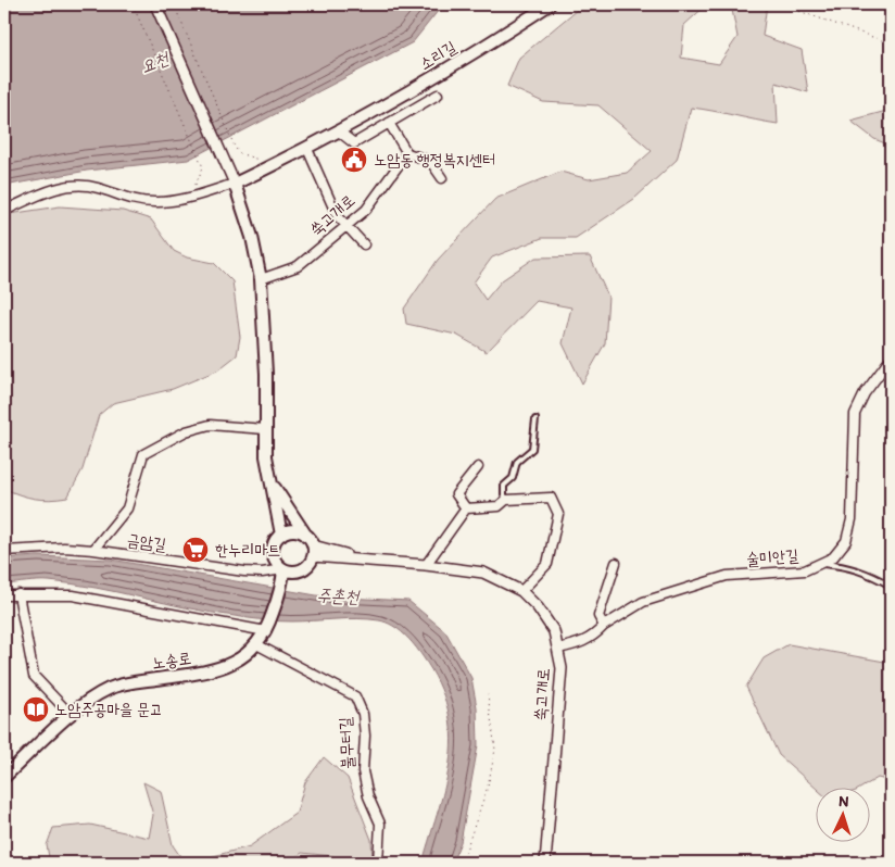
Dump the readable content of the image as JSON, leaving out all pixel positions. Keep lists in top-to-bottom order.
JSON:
{
  "streets": {
    "main road": ["소리길", "노송로"],
    "street": [
      "쑥고개로",
      "금암길",
      "술미안길",
      "불무터길"
    ]
  },
  "crossings": [
    ["쑥고개로", "금암길"],
    ["쑥고개로", "술미안길"],
    ["쑥고개로", "노송로"],
    ["금암길", "노송로"],
    ["노송로", "불무터길"]
  ],
  "water": ["요천", "주촌천"],
  "places": {
    "public building": ["노암동 행정복지센터"],
    "supermarket": ["한누리마트"],
    "library": ["노암주공마을 문고"]
  },
  "north": "top"
}
